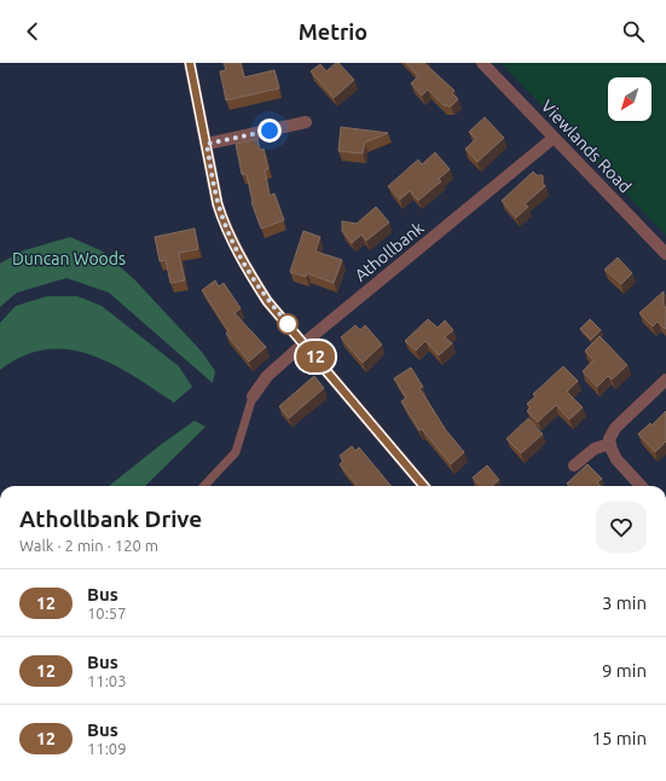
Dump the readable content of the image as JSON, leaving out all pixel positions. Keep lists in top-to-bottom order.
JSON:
{
  "streets": {
    "street": ["Viewlands Road", "Athollbank"]
  },
  "crossings": [
    ["Viewlands Road", "Athollbank"]
  ],
  "parks": ["Duncan Woods"],
  "lines": ["bus line 12"],
  "north": "bottom left",
  "page": {
    "header": "Metrio",
    "on_map": "12",
    "heading": ["Athollbank Drive", "Walk · 2 min · 120 m"],
    "list": [
      {
        "mark": "12",
        "name": "Bus",
        "note": "10:57",
        "value": "3 min"
      },
      {
        "mark": "12",
        "name": "Bus",
        "note": "11:03",
        "value": "9 min"
      },
      {
        "mark": "12",
        "name": "Bus",
        "note": "11:09",
        "value": "15 min"
      }
    ]
  }
}
